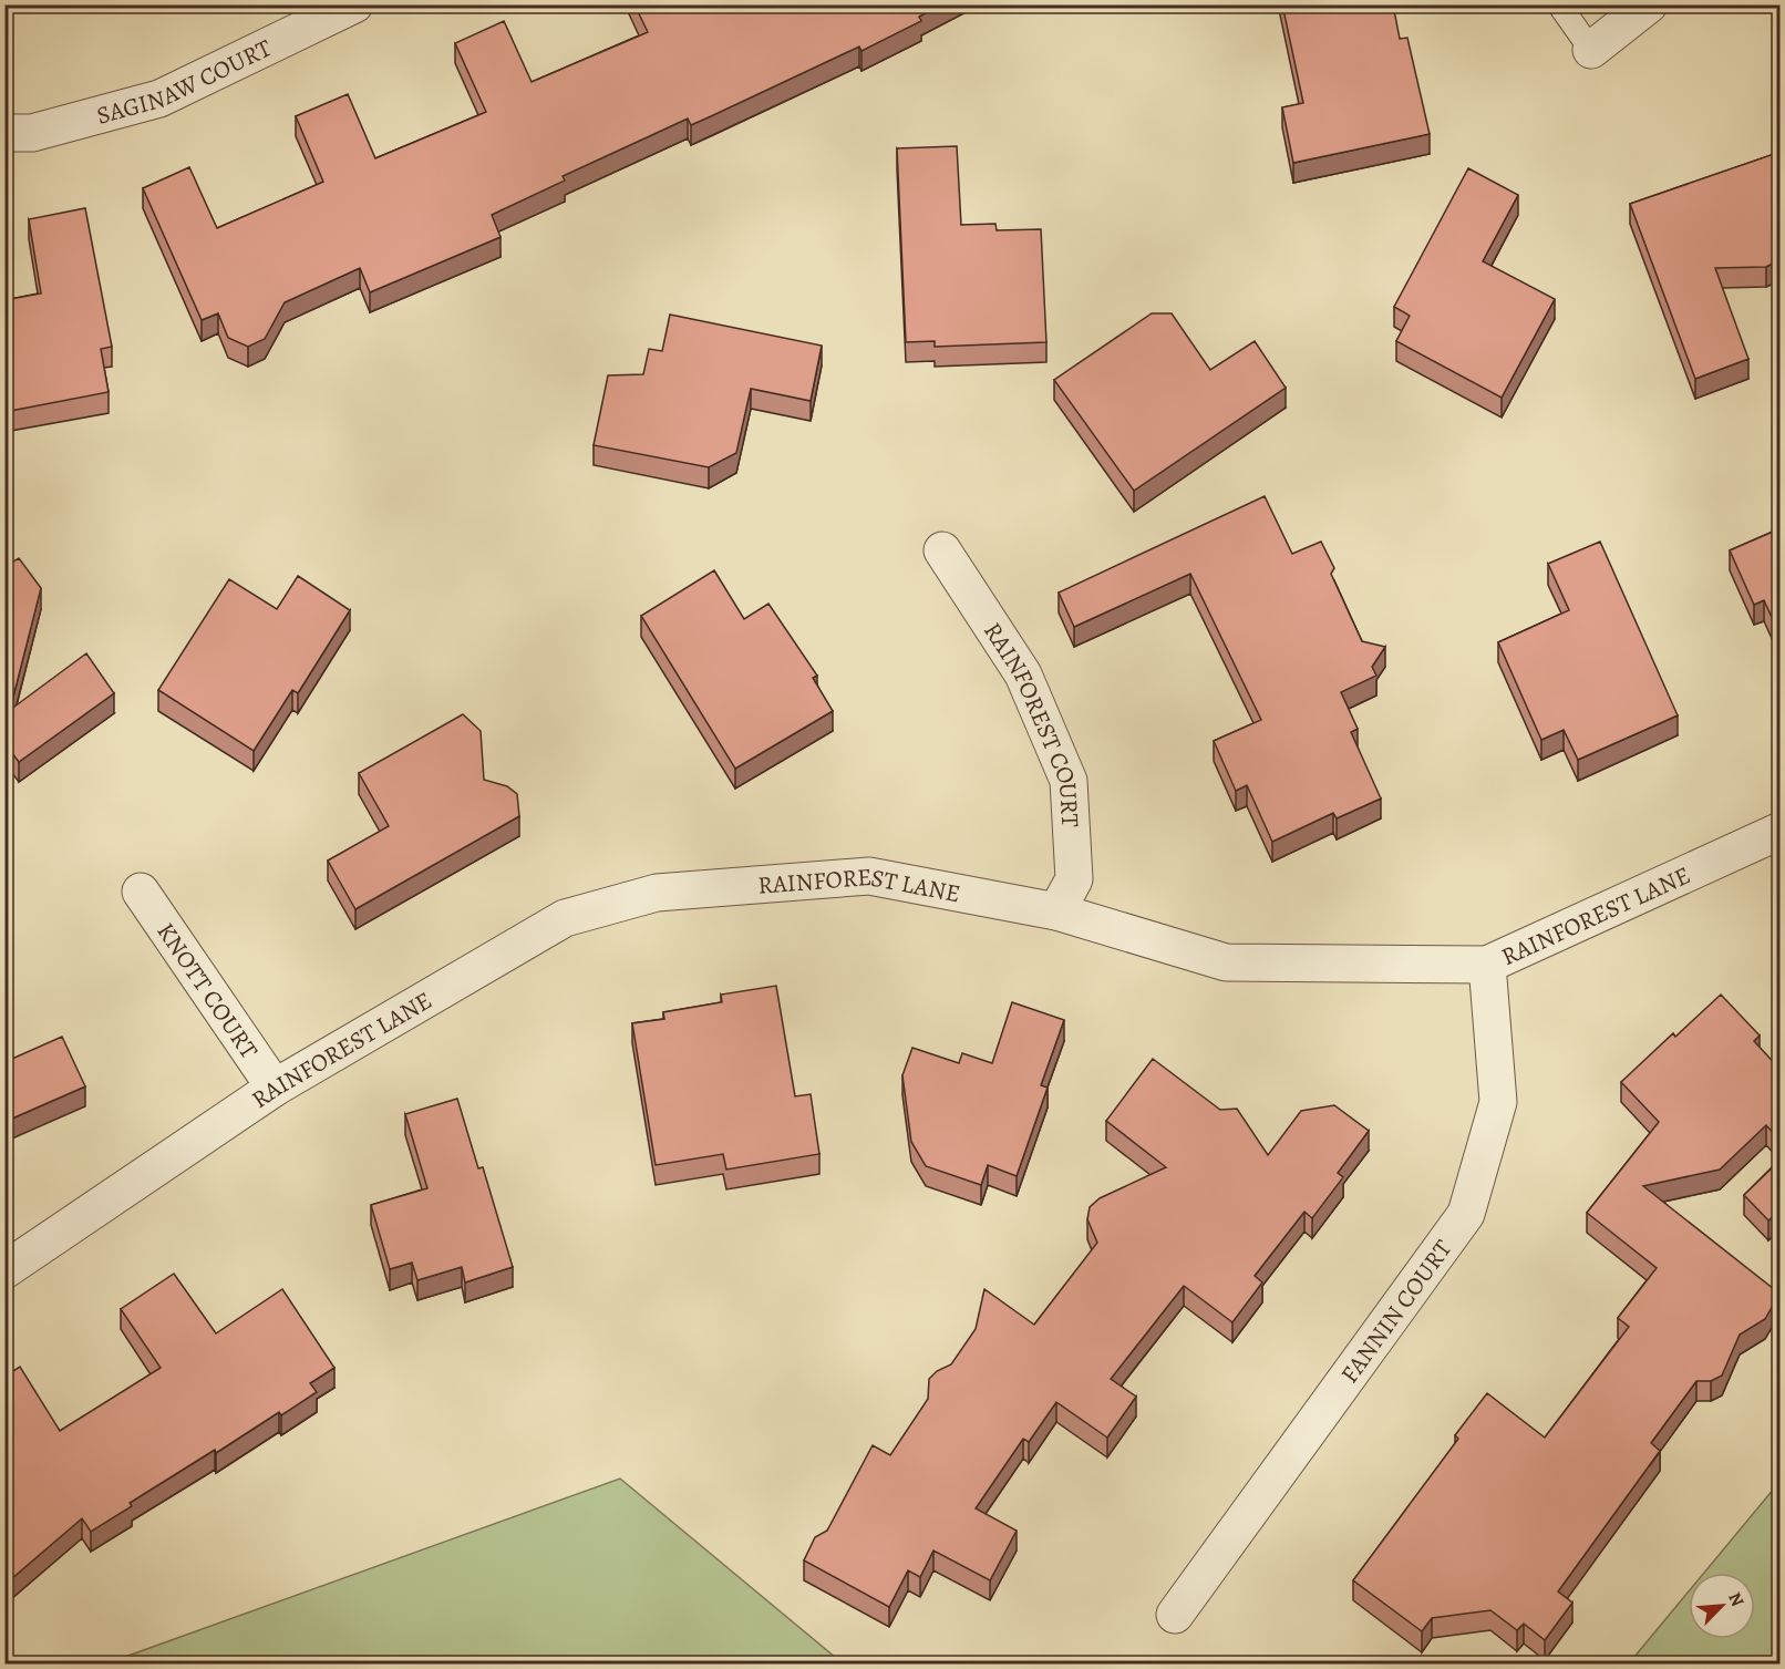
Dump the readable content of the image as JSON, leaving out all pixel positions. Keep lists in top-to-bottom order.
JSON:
{
  "streets": {
    "street": [
      "SAGINAW COURT",
      "RAINFOREST COURT",
      "RAINFOREST LANE",
      "KNOTT COURT",
      "FANNIN COURT"
    ]
  },
  "crossings": [
    ["RAINFOREST COURT", "RAINFOREST LANE"],
    ["RAINFOREST LANE", "KNOTT COURT"],
    ["RAINFOREST LANE", "FANNIN COURT"]
  ],
  "north": "top right"
}
